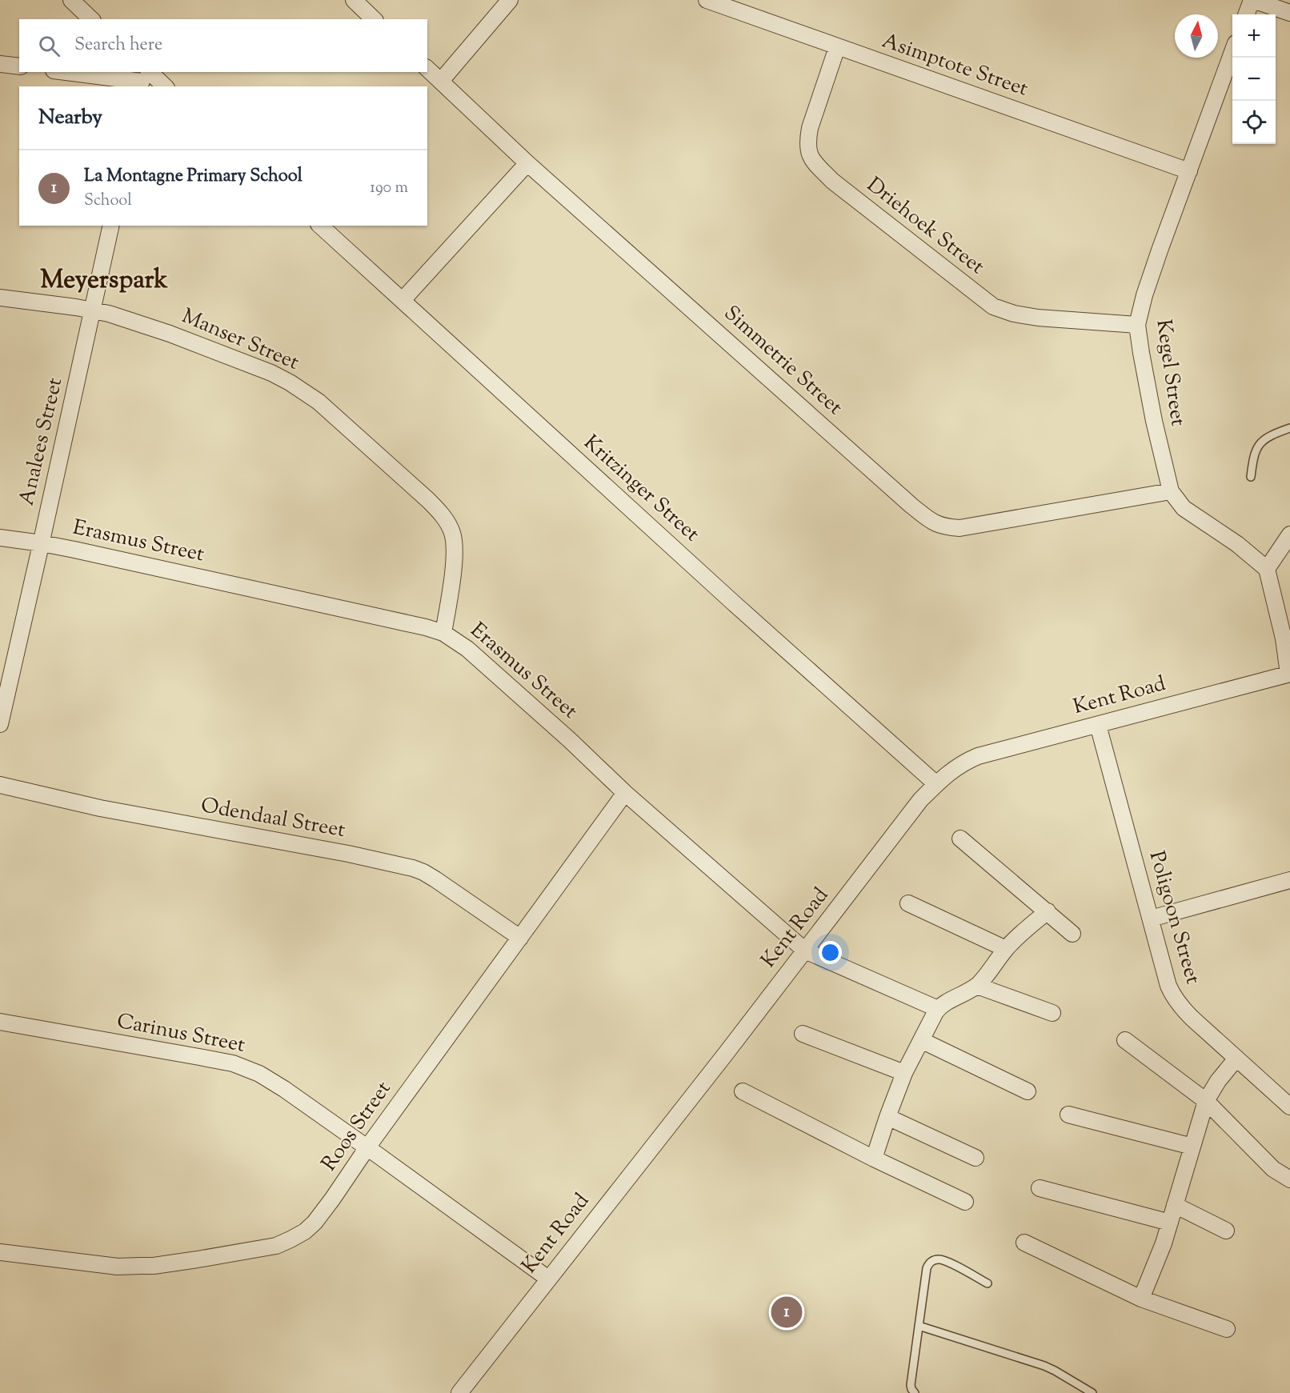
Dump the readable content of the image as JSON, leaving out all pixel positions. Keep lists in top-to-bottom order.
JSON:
{
  "streets": {
    "street": [
      "Asimptote Street",
      "Driehoek Street",
      "Manser Street",
      "Simmetrie Street",
      "Kegel Street",
      "Analees Street",
      "Kritzinger Street",
      "Erasmus Street",
      "Kent Road",
      "Odendaal Street",
      "Poligoon Street",
      "Carinus Street",
      "Roos Street"
    ]
  },
  "crossings": [
    ["Asimptote Street", "Driehoek Street"],
    ["Asimptote Street", "Kegel Street"],
    ["Driehoek Street", "Kegel Street"],
    ["Manser Street", "Analees Street"],
    ["Manser Street", "Erasmus Street"],
    ["Simmetrie Street", "Kegel Street"],
    ["Analees Street", "Erasmus Street"],
    ["Kritzinger Street", "Kent Road"],
    ["Erasmus Street", "Kent Road"],
    ["Erasmus Street", "Roos Street"],
    ["Kent Road", "Poligoon Street"],
    ["Kent Road", "Carinus Street"],
    ["Odendaal Street", "Roos Street"],
    ["Carinus Street", "Roos Street"]
  ],
  "districts": ["Meyerspark"],
  "north": "top",
  "page": {
    "map_buttons": ["+", "−"],
    "search": "Search here",
    "heading": "Nearby",
    "list": [
      {
        "mark": "1",
        "name": "La Montagne Primary School",
        "note": "School",
        "value": "190 m"
      }
    ],
    "pins": "1"
  }
}
